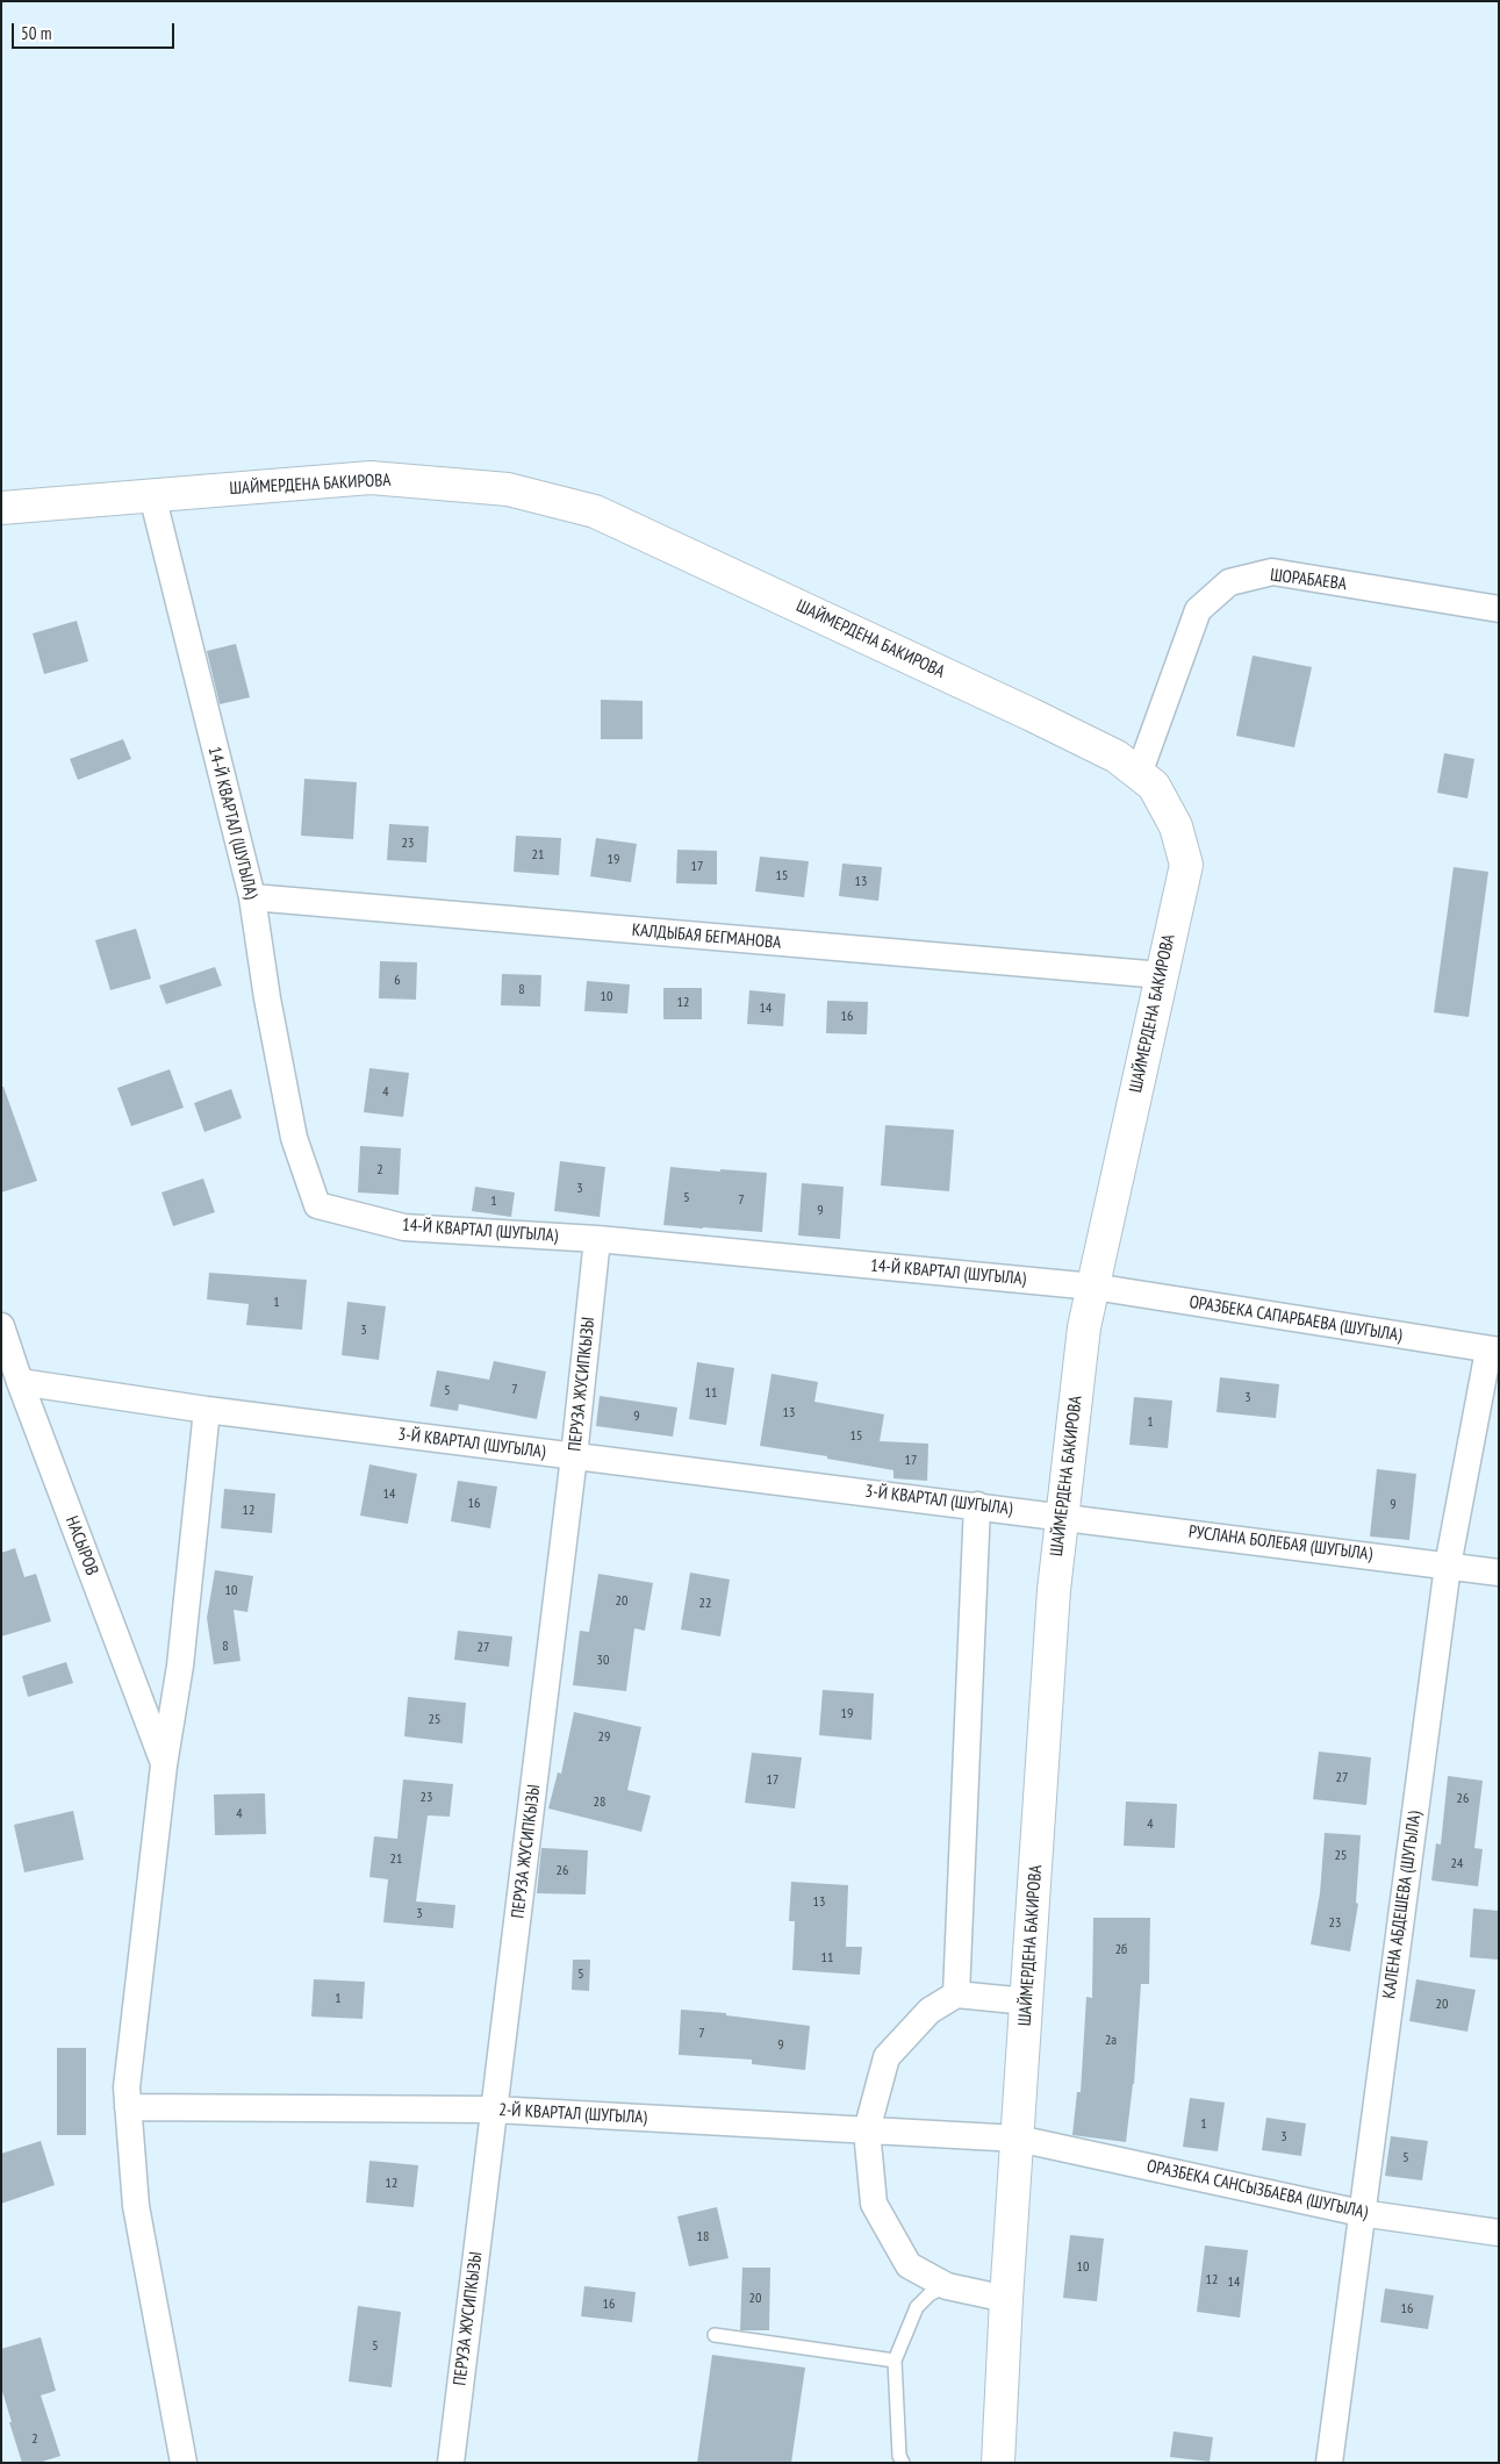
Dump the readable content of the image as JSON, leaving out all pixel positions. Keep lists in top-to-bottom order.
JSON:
{
  "streets": {
    "street": [
      "ШАЙМЕРДЕНА БАКИРОВА",
      "ШОРАБАЕВА",
      "14-Й КВАРТАЛ (ШУГЫЛА)",
      "КАЛДЫБАЯ БЕГМАНОВА",
      "ОРАЗБЕКА САПАРБАЕВА (ШУГЫЛА)",
      "ПЕРУЗА ЖУСИПКЫЗЫ",
      "3-Й КВАРТАЛ (ШУГЫЛА)",
      "РУСЛАНА БОЛЕБАЯ (ШУГЫЛА)",
      "НАСЫРОВ",
      "КАЛЕНА АБДЕШЕВА (ШУГЫЛА)",
      "2-Й КВАРТАЛ (ШУГЫЛА)",
      "ОРАЗБЕКА САНСЫЗБАЕВА (ШУГЫЛА)"
    ]
  },
  "crossings": [
    ["ШАЙМЕРДЕНА БАКИРОВА", "ШОРАБАЕВА"],
    ["ШАЙМЕРДЕНА БАКИРОВА", "14-Й КВАРТАЛ (ШУГЫЛА)"],
    ["ШАЙМЕРДЕНА БАКИРОВА", "КАЛДЫБАЯ БЕГМАНОВА"],
    ["ШАЙМЕРДЕНА БАКИРОВА", "ОРАЗБЕКА САПАРБАЕВА (ШУГЫЛА)"],
    ["ШАЙМЕРДЕНА БАКИРОВА", "3-Й КВАРТАЛ (ШУГЫЛА)"],
    ["ШАЙМЕРДЕНА БАКИРОВА", "РУСЛАНА БОЛЕБАЯ (ШУГЫЛА)"],
    ["ШАЙМЕРДЕНА БАКИРОВА", "2-Й КВАРТАЛ (ШУГЫЛА)"],
    ["ШАЙМЕРДЕНА БАКИРОВА", "ОРАЗБЕКА САНСЫЗБАЕВА (ШУГЫЛА)"],
    ["14-Й КВАРТАЛ (ШУГЫЛА)", "КАЛДЫБАЯ БЕГМАНОВА"],
    ["14-Й КВАРТАЛ (ШУГЫЛА)", "ОРАЗБЕКА САПАРБАЕВА (ШУГЫЛА)"],
    ["14-Й КВАРТАЛ (ШУГЫЛА)", "ПЕРУЗА ЖУСИПКЫЗЫ"],
    ["ОРАЗБЕКА САПАРБАЕВА (ШУГЫЛА)", "КАЛЕНА АБДЕШЕВА (ШУГЫЛА)"],
    ["ПЕРУЗА ЖУСИПКЫЗЫ", "3-Й КВАРТАЛ (ШУГЫЛА)"],
    ["ПЕРУЗА ЖУСИПКЫЗЫ", "2-Й КВАРТАЛ (ШУГЫЛА)"],
    ["3-Й КВАРТАЛ (ШУГЫЛА)", "РУСЛАНА БОЛЕБАЯ (ШУГЫЛА)"],
    ["3-Й КВАРТАЛ (ШУГЫЛА)", "НАСЫРОВ"],
    ["РУСЛАНА БОЛЕБАЯ (ШУГЫЛА)", "КАЛЕНА АБДЕШЕВА (ШУГЫЛА)"],
    ["КАЛЕНА АБДЕШЕВА (ШУГЫЛА)", "ОРАЗБЕКА САНСЫЗБАЕВА (ШУГЫЛА)"],
    ["2-Й КВАРТАЛ (ШУГЫЛА)", "ОРАЗБЕКА САНСЫЗБАЕВА (ШУГЫЛА)"]
  ],
  "house_numbers": [
    "23",
    "21",
    "19",
    "17",
    "15",
    "13",
    "6",
    "8",
    "10",
    "12",
    "14",
    "16",
    "4",
    "2",
    "3",
    "5",
    "7",
    "1",
    "9",
    "1",
    "3",
    "7",
    "5",
    "11",
    "3",
    "13",
    "9",
    "1",
    "15",
    "17",
    "14",
    "16",
    "9",
    "12",
    "10",
    "20",
    "22",
    "8",
    "27",
    "30",
    "19",
    "25",
    "29",
    "27",
    "17",
    "23",
    "26",
    "28",
    "4",
    "4",
    "25",
    "21",
    "24",
    "26",
    "13",
    "3",
    "23",
    "2б",
    "11",
    "5",
    "1",
    "20",
    "7",
    "2а",
    "9",
    "1",
    "3",
    "5",
    "12",
    "18",
    "10",
    "12",
    "14",
    "20",
    "16",
    "16",
    "5",
    "2"
  ],
  "scale_bar": "50 m"
}
